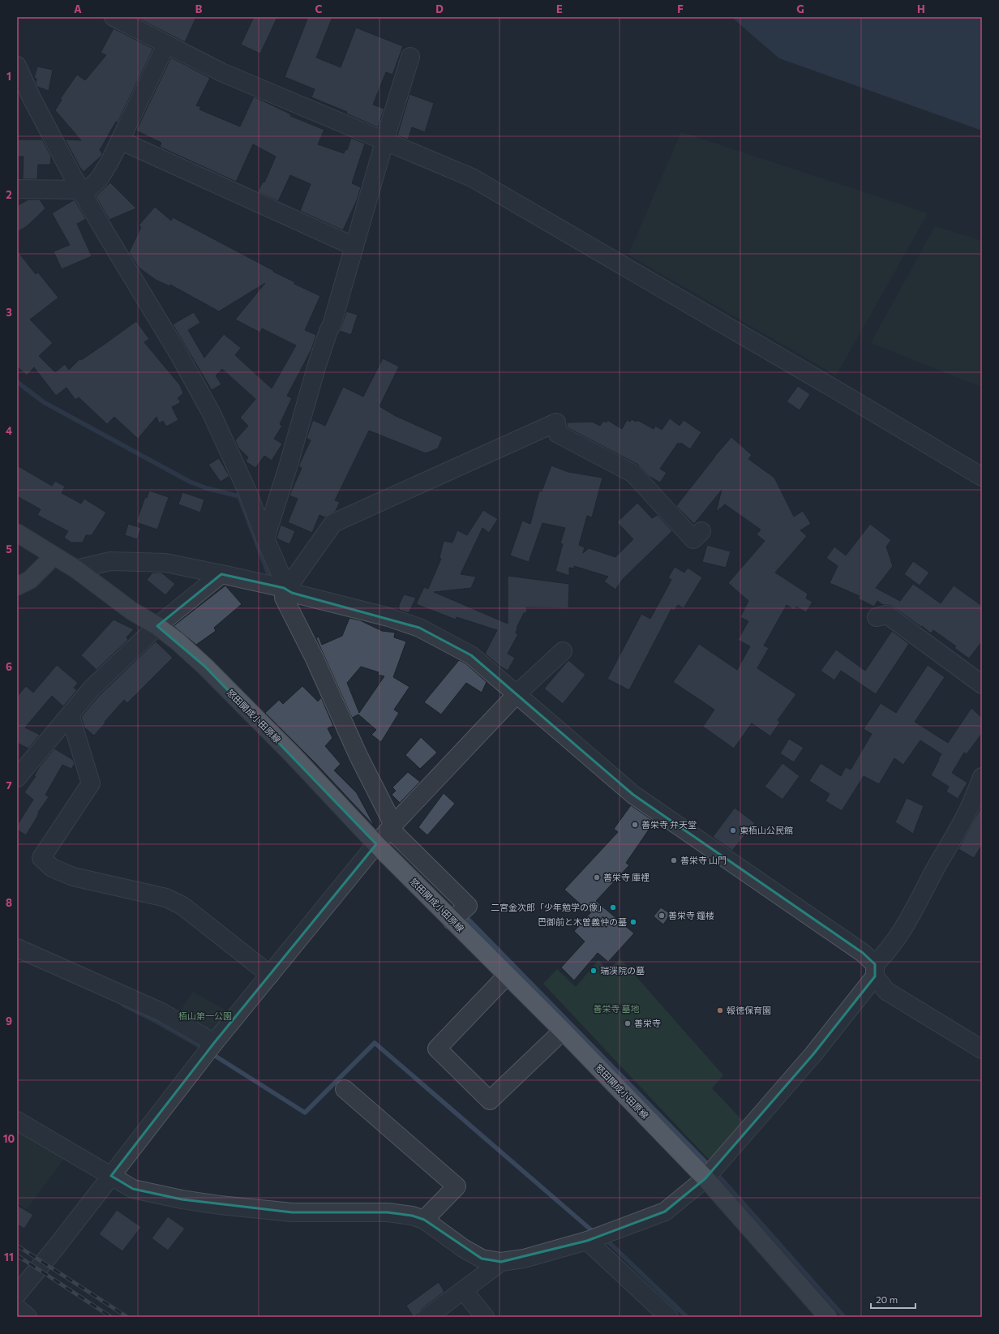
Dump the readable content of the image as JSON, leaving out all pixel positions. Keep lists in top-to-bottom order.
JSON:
{
  "streets": {
    "main road": ["怒田開成小田原線"]
  },
  "parks": ["善栄寺 墓地", "栢山第一公園"],
  "places": [
    "善栄寺 弁天堂",
    "東栢山公民館",
    "善栄寺 山門",
    "善栄寺 庫裡",
    "二宮金次郎「少年勉学の像」",
    "善栄寺 鐘楼",
    "巴御前と木曽義仲の墓",
    "瑞渓院の墓",
    "報徳保育園",
    "善栄寺"
  ],
  "scale_bar": "20 m",
  "grid": {
    "columns": [
      "A",
      "B",
      "C",
      "D",
      "E",
      "F",
      "G",
      "H"
    ],
    "rows": [
      "1",
      "2",
      "3",
      "4",
      "5",
      "6",
      "7",
      "8",
      "9",
      "10",
      "11"
    ]
  }
}
